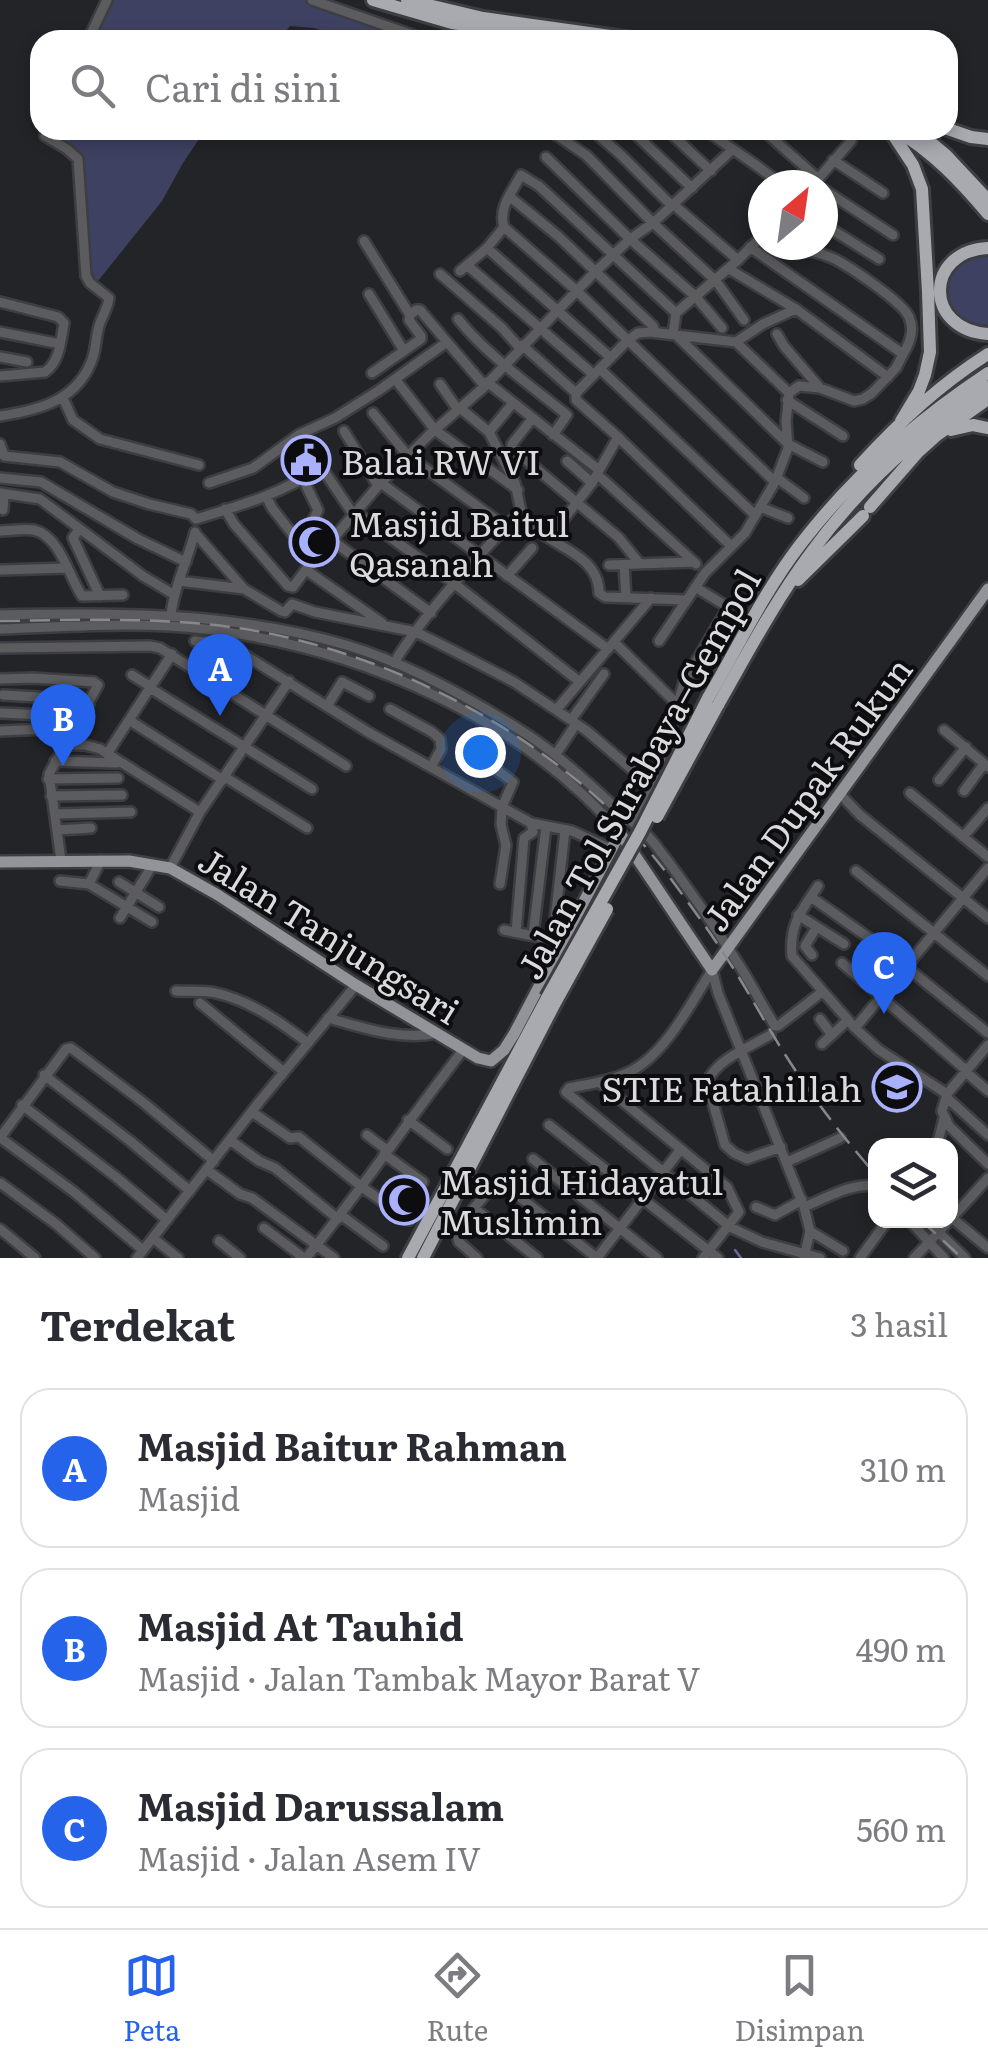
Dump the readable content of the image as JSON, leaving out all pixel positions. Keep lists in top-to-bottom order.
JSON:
{
  "streets": {
    "highway": ["Jalan Tol Surabaya–Gempol"],
    "main road": ["Jalan Dupak Rukun", "Jalan Tanjungsari"]
  },
  "places": {
    "public building": ["Balai RW VI"],
    "mosque": ["Masjid Baitul Qasanah", "Masjid Hidayatul Muslimin"],
    "school or university": ["STIE Fatahillah"]
  },
  "north": "top right",
  "page": {
    "search": "Cari di sini",
    "pins": ["A", "B", "C"],
    "heading": ["Terdekat", "3 hasil"],
    "list": [
      {
        "mark": "A",
        "name": "Masjid Baitur Rahman",
        "note": "Masjid",
        "value": "310 m"
      },
      {
        "mark": "B",
        "name": "Masjid At Tauhid",
        "note": "Masjid · Jalan Tambak Mayor Barat V",
        "value": "490 m"
      },
      {
        "mark": "C",
        "name": "Masjid Darussalam",
        "note": "Masjid · Jalan Asem IV",
        "value": "560 m"
      }
    ],
    "nav": ["Peta", "Rute", "Disimpan"]
  }
}
